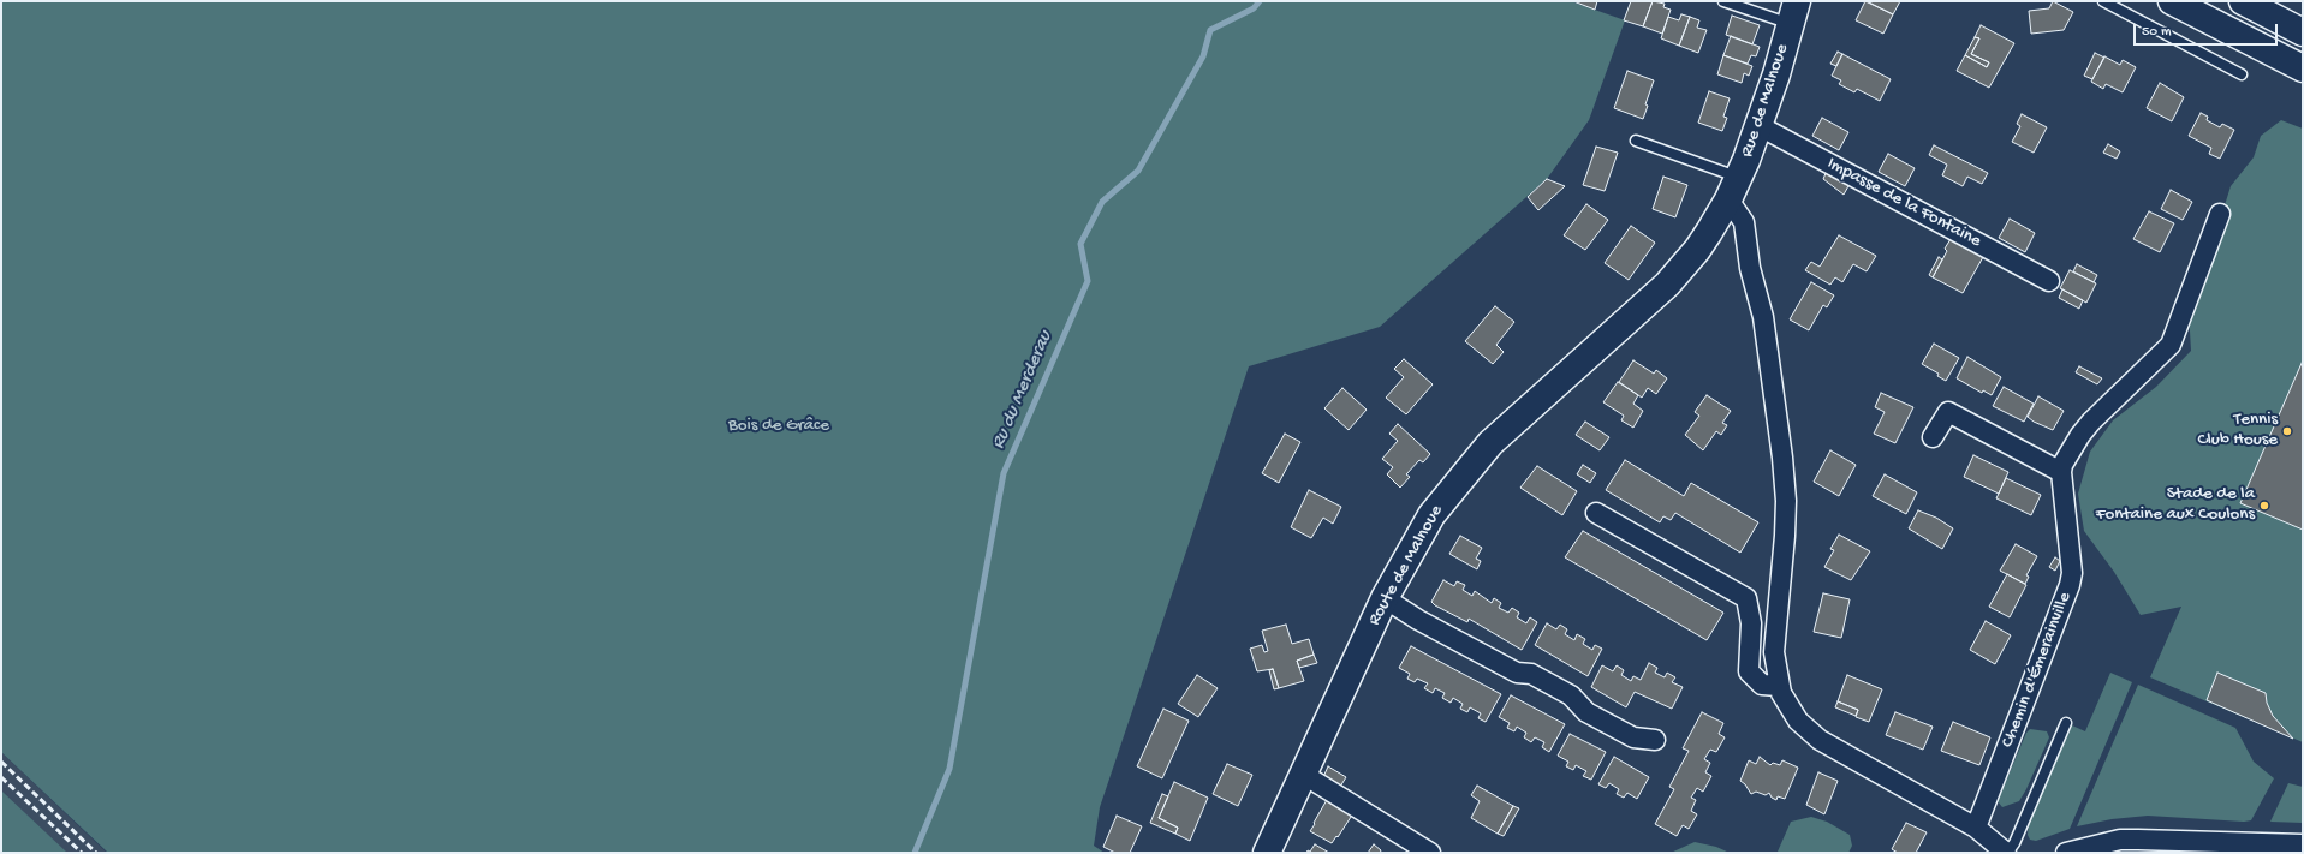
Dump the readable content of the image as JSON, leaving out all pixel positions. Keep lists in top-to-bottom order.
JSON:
{
  "streets": {
    "main road": ["Rue de Malnoue", "Route de Malnoue"],
    "street": ["Impasse de la Fontaine", "Chemin d'Émerainville"]
  },
  "crossings": [
    ["Rue de Malnoue", "Impasse de la Fontaine"],
    ["Rue de Malnoue", "Route de Malnoue"]
  ],
  "water": ["Ru du Merderau"],
  "parks": ["Bois de Grâce"],
  "places": ["Tennis Club House", "Stade de la Fontaine aux Coulons"],
  "scale_bar": "50 m"
}
